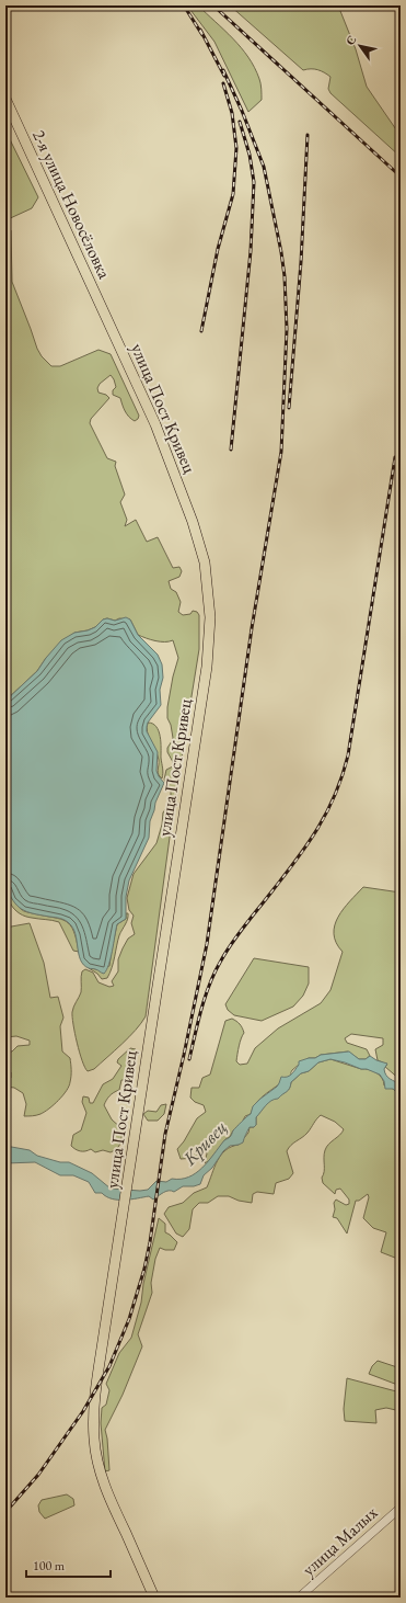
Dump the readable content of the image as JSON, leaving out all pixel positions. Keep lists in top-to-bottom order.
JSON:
{
  "streets": {
    "main road": ["2-я улица Новосёловка", "улица Пост Кривец"],
    "street": ["улица Малых"]
  },
  "crossings": [
    ["2-я улица Новосёловка", "улица Пост Кривец"]
  ],
  "water": ["Кривец"],
  "scale_bar": "100 m",
  "north": "top left"
}
